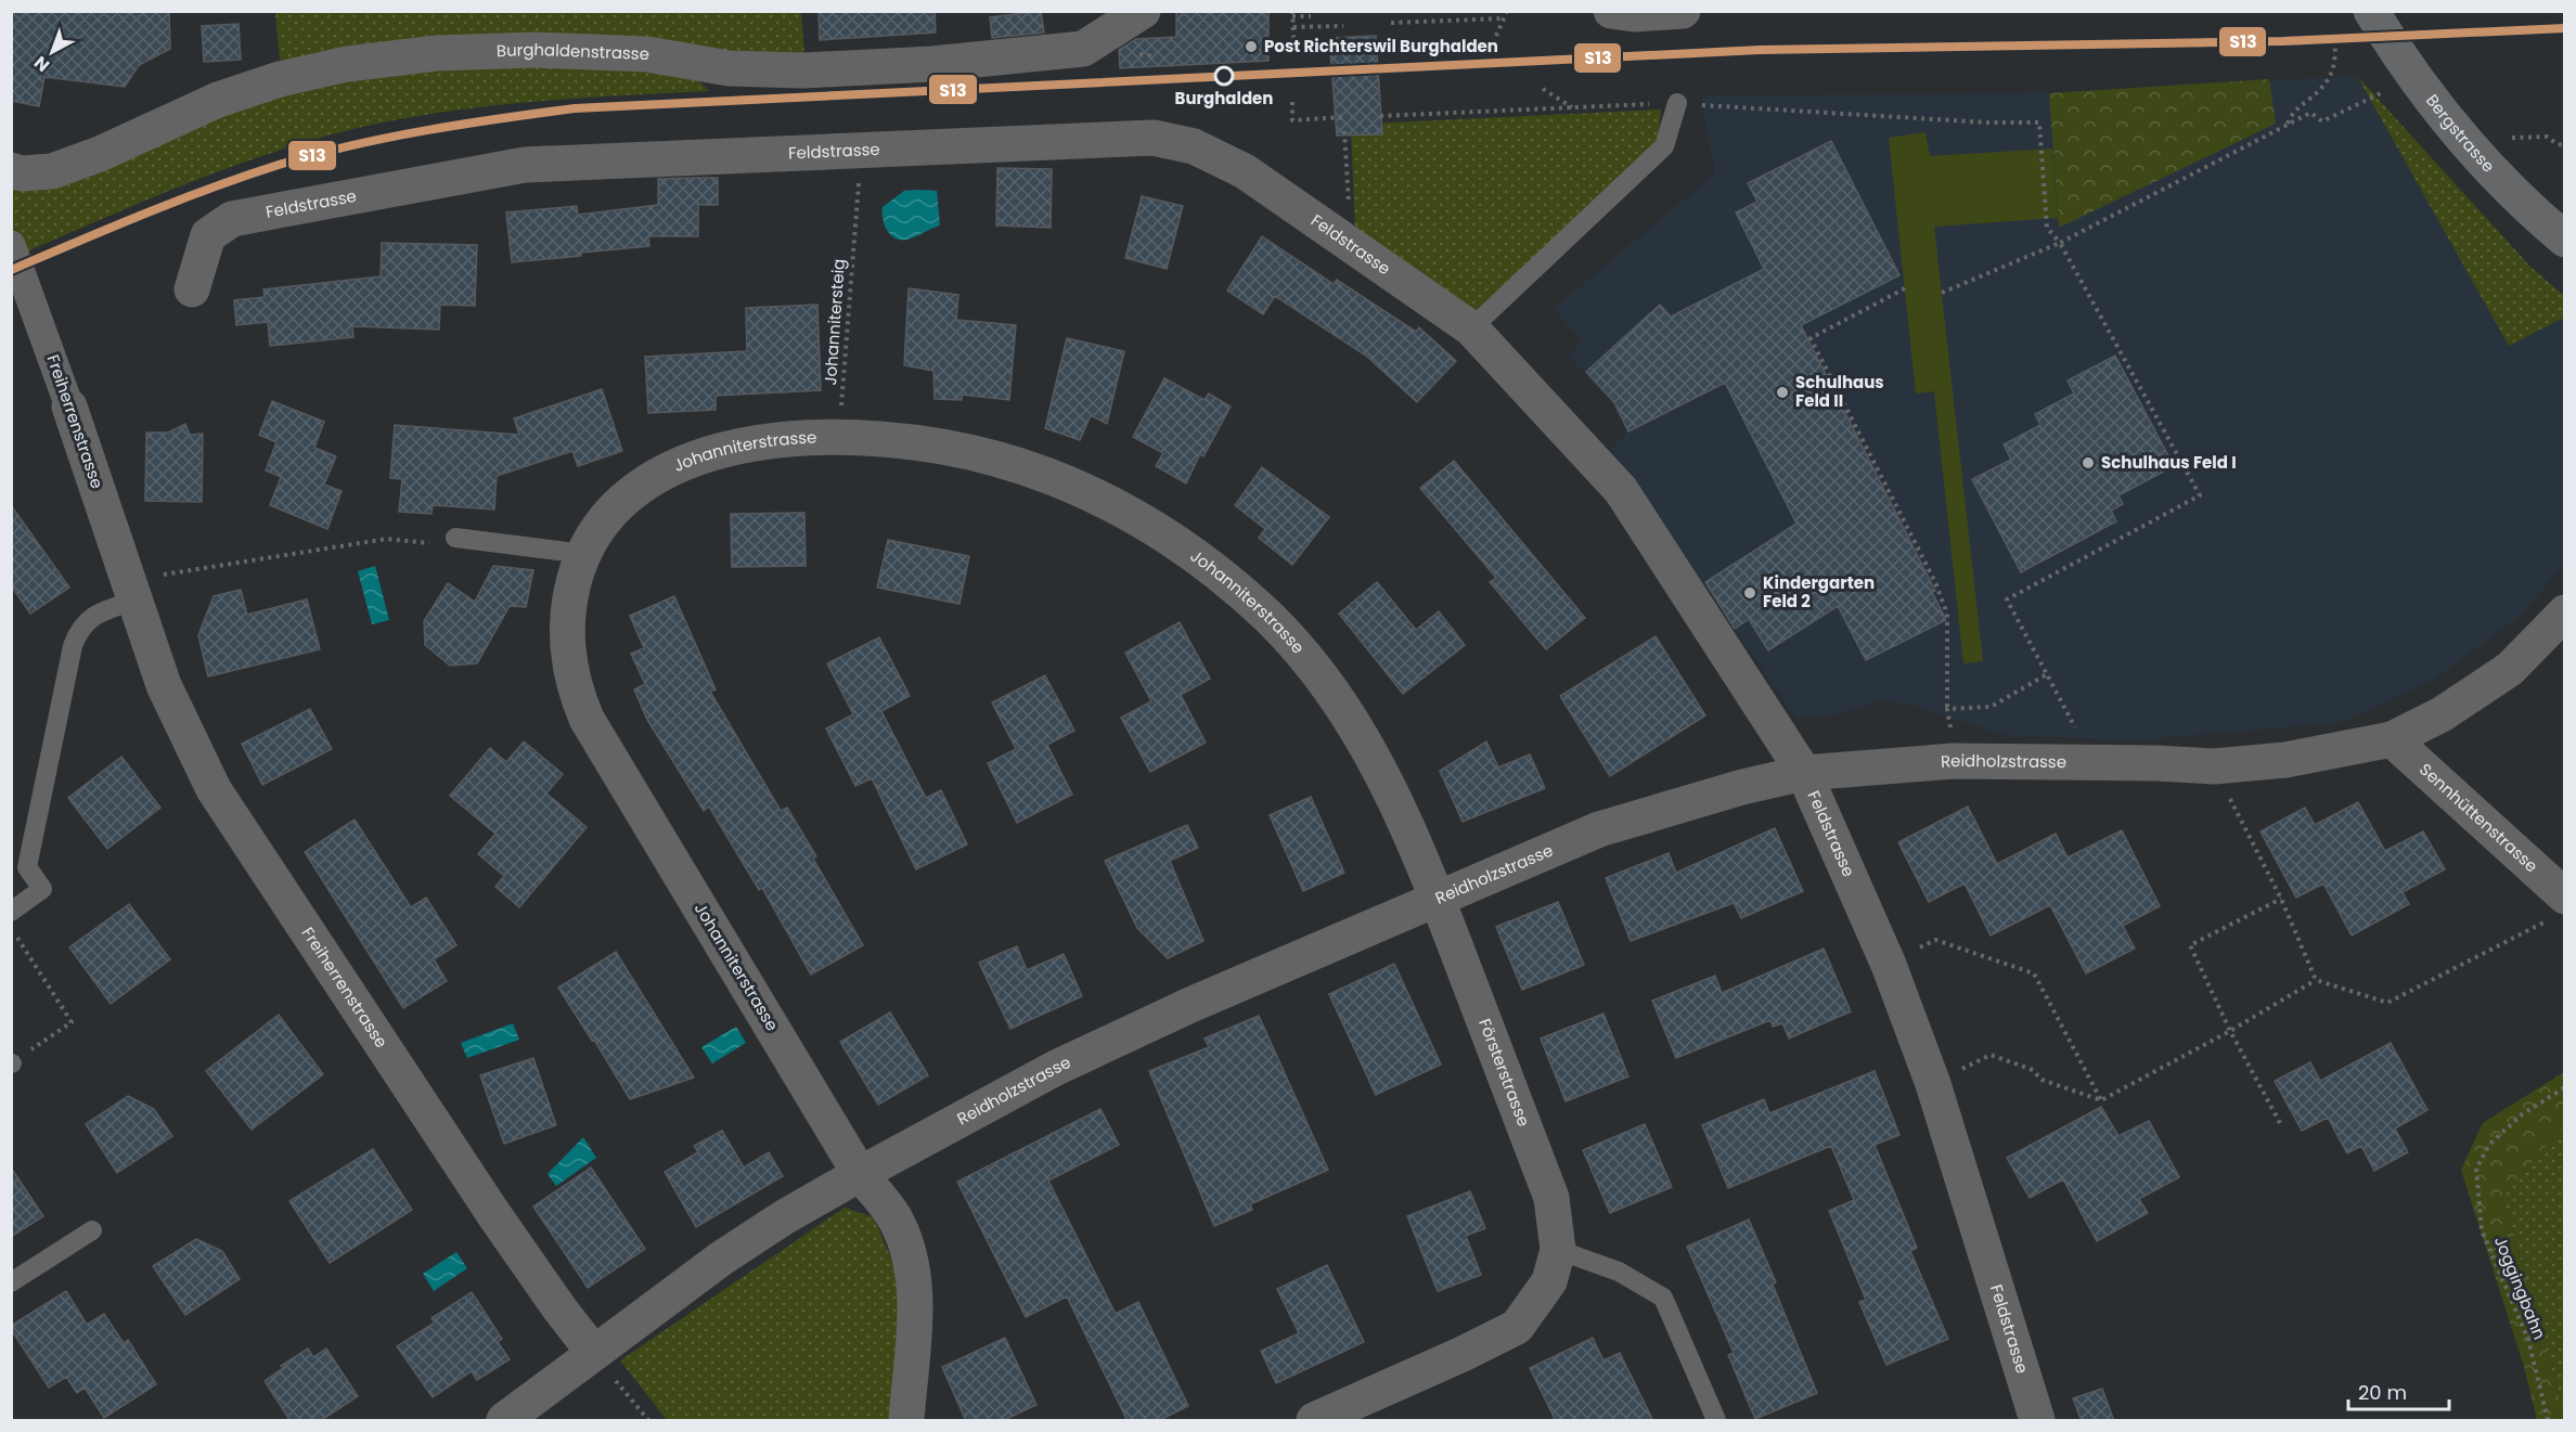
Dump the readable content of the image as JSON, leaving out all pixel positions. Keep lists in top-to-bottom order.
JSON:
{
  "streets": {
    "main road": ["Bergstrasse"],
    "street": [
      "Burghaldenstrasse",
      "Feldstrasse",
      "Freiherrenstrasse",
      "Johanniterstrasse",
      "Reidholzstrasse",
      "Sennhüttenstrasse",
      "Försterstrasse"
    ],
    "path": ["Johannitersteig", "Joggingbahn"]
  },
  "crossings": [
    ["Feldstrasse", "Reidholzstrasse"],
    ["Johannitersteig", "Johanniterstrasse"],
    ["Freiherrenstrasse", "Reidholzstrasse"],
    ["Johanniterstrasse", "Reidholzstrasse"],
    ["Johanniterstrasse", "Försterstrasse"],
    ["Reidholzstrasse", "Sennhüttenstrasse"],
    ["Reidholzstrasse", "Försterstrasse"]
  ],
  "places": [
    "Post Richterswil Burghalden",
    "Burghalden",
    "Schulhaus Feld II",
    "Schulhaus Feld I",
    "Kindergarten Feld 2"
  ],
  "lines": ["transit line S13"],
  "scale_bar": "20 m",
  "north": "bottom left"
}
